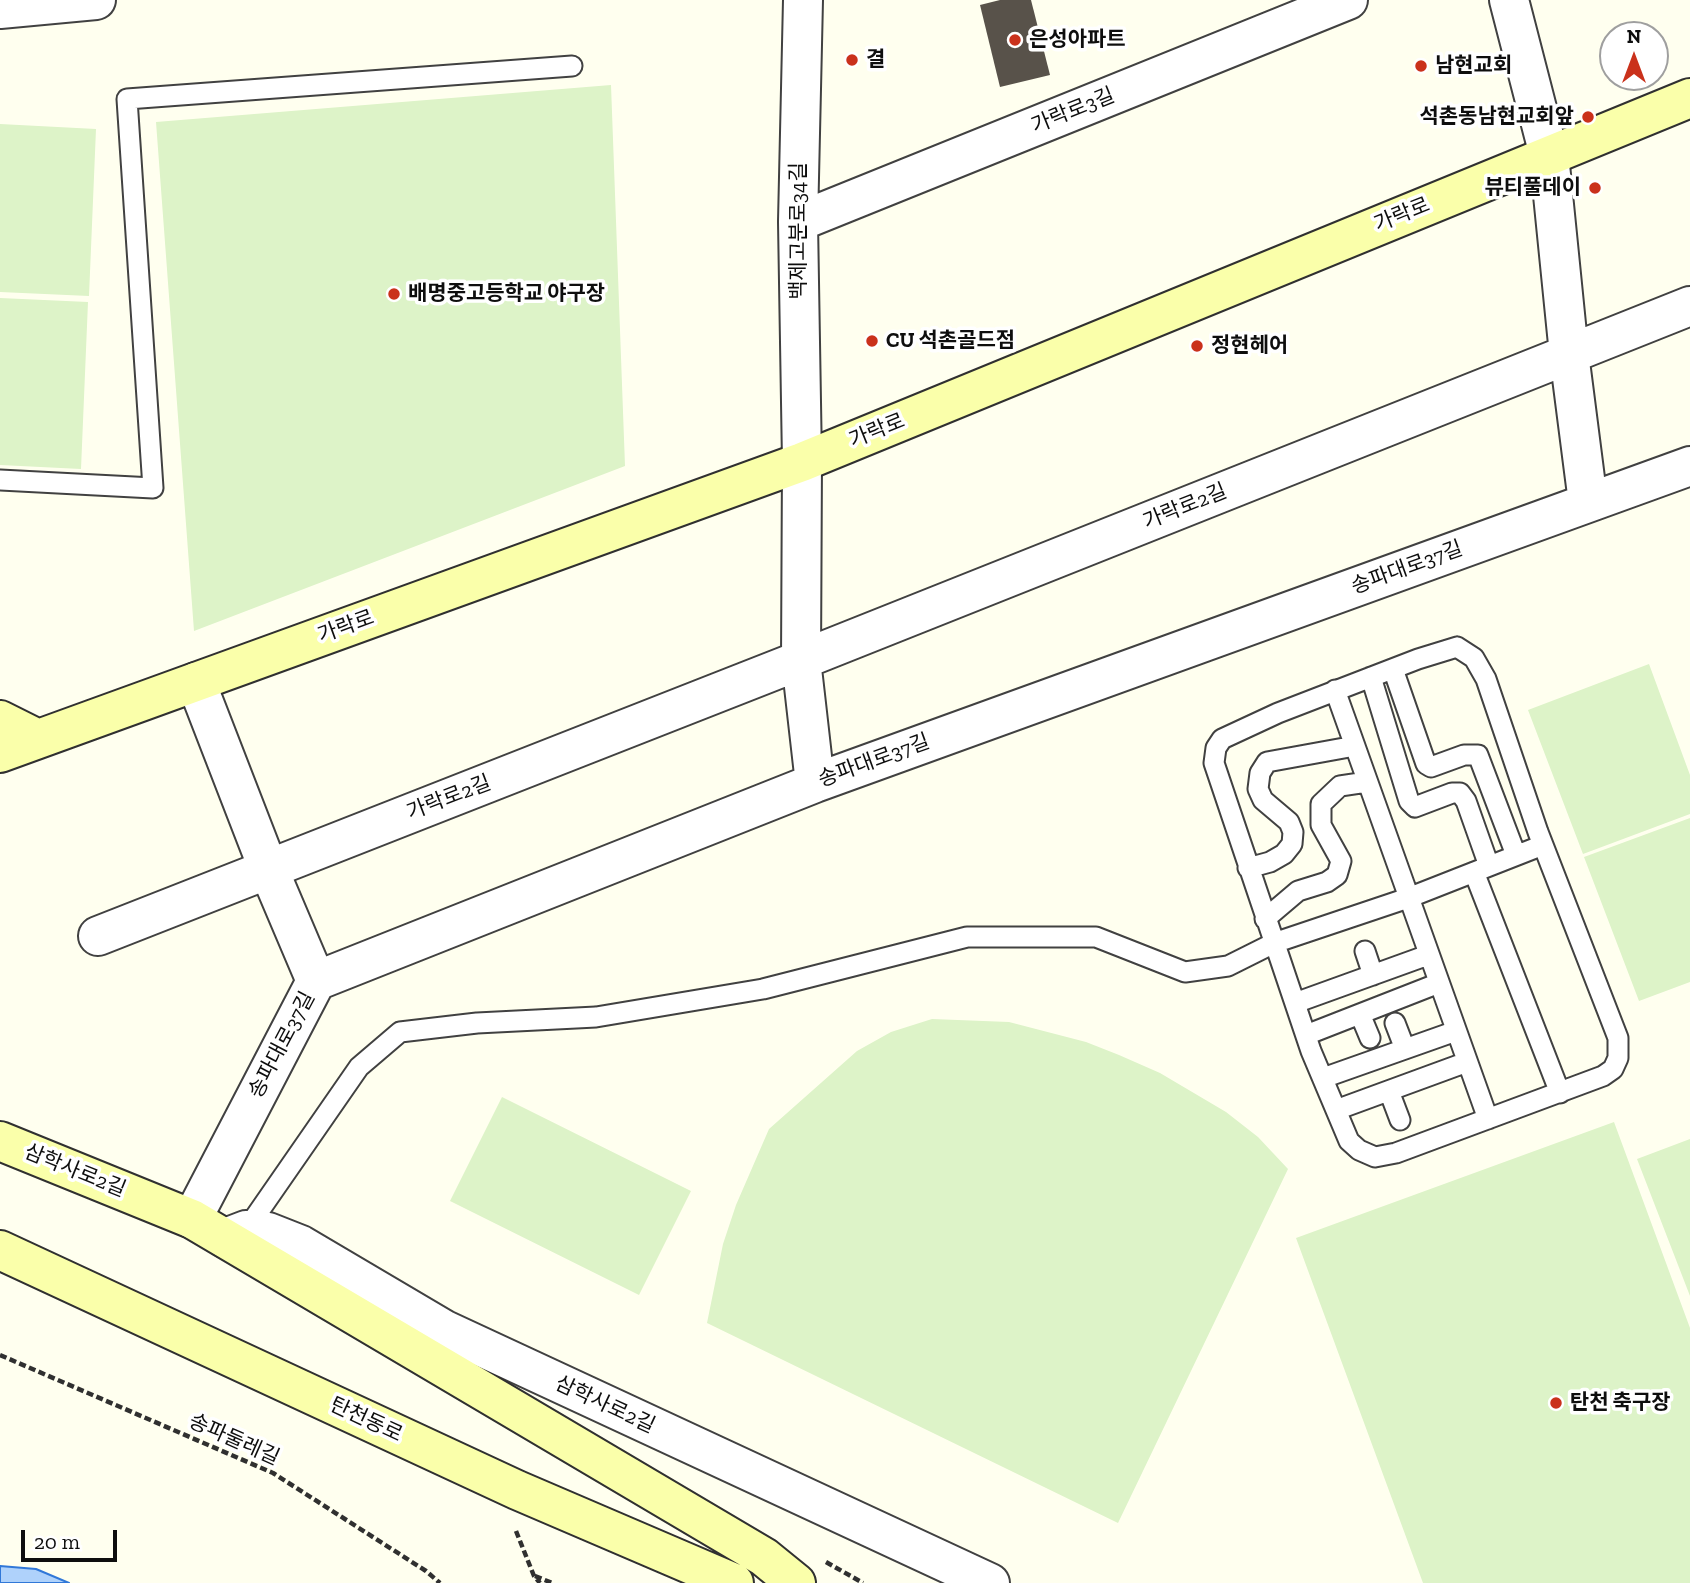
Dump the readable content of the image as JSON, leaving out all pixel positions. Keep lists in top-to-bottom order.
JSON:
{
  "streets": {
    "street": [
      "가락로3길",
      "가락로",
      "백제고분로34길",
      "가락로2길",
      "송파대로37길",
      "삼학사로2길",
      "탄천동로"
    ],
    "path": ["송파둘레길"]
  },
  "crossings": [
    ["가락로3길", "백제고분로34길"],
    ["가락로", "백제고분로34길"],
    ["송파대로37길", "삼학사로2길"]
  ],
  "places": [
    "은성아파트",
    "결",
    "남현교회",
    "석촌동남현교회앞",
    "뷰티풀데이",
    "배명중고등학교 야구장",
    "CU 석촌골드점",
    "정현헤어",
    "탄천 축구장"
  ],
  "scale_bar": "20 m",
  "north": "top"
}
